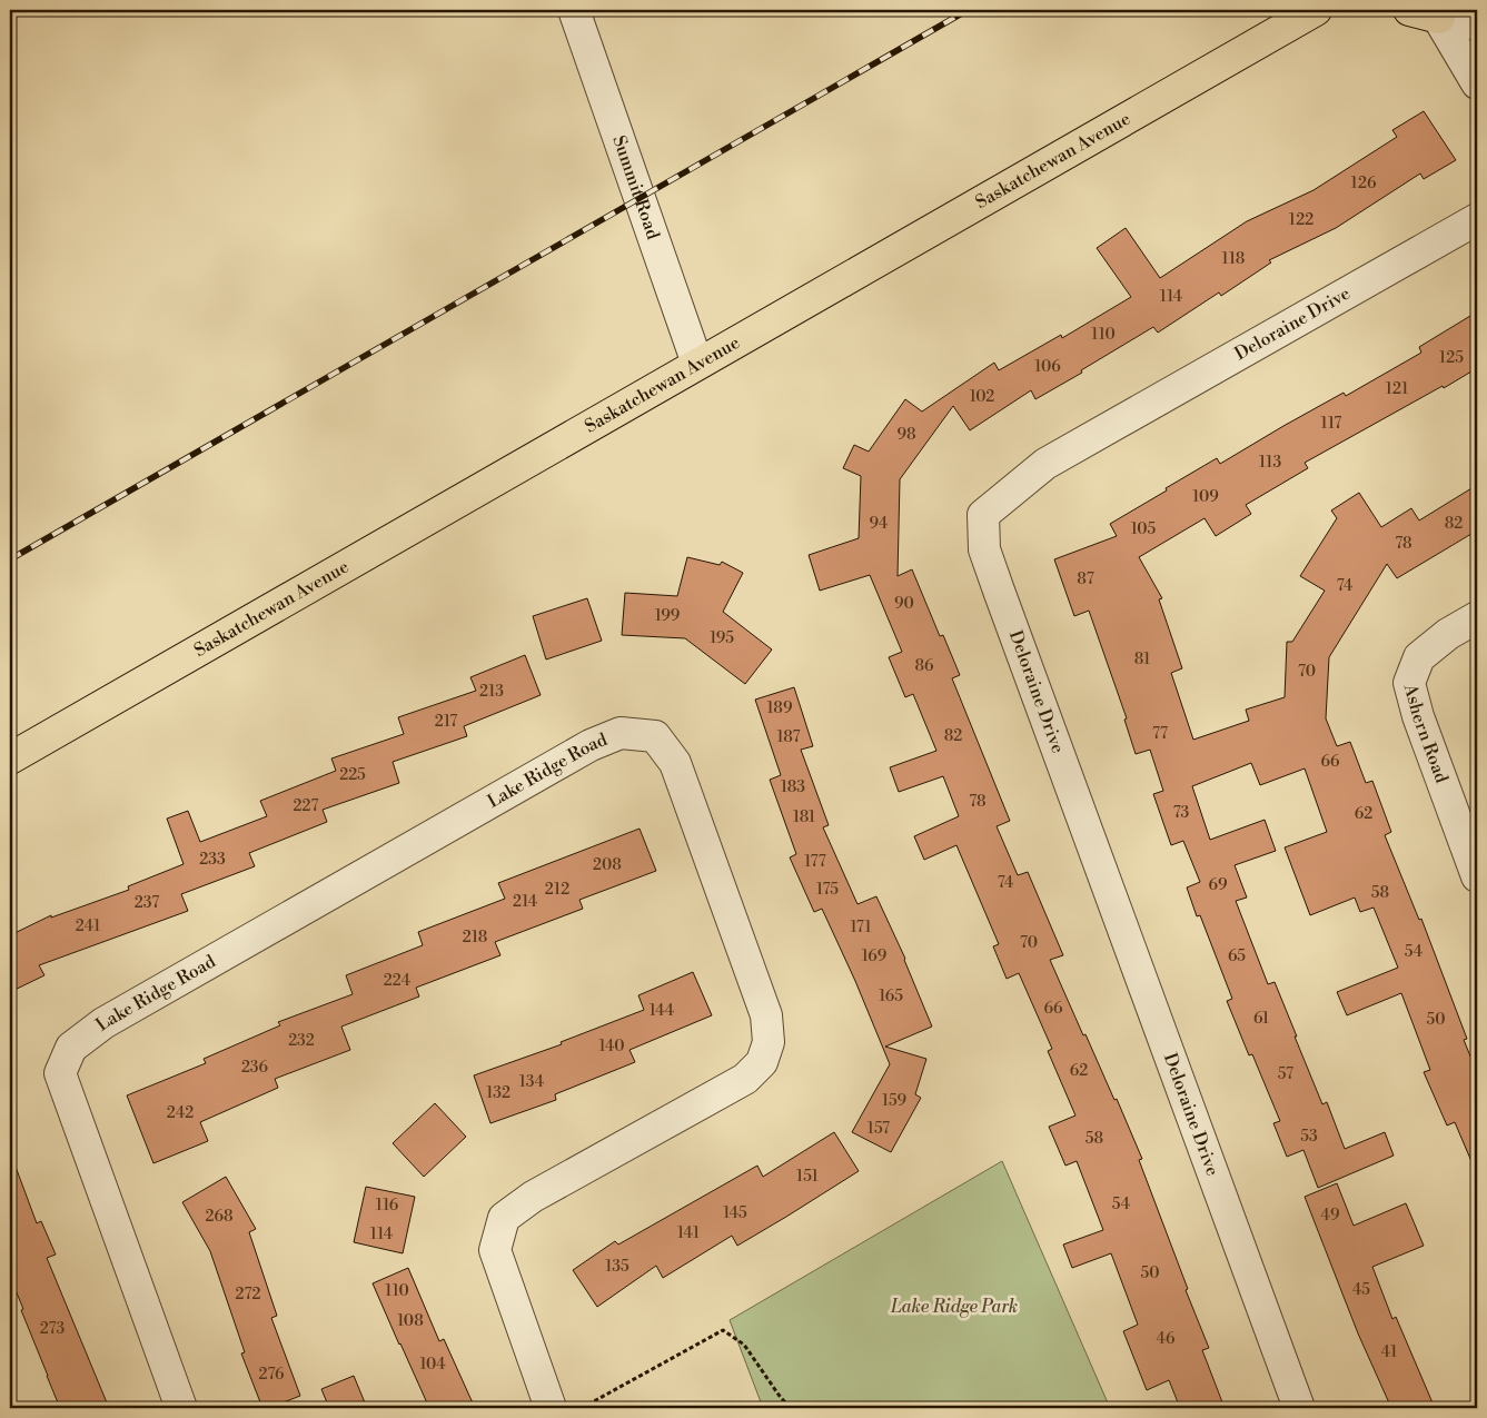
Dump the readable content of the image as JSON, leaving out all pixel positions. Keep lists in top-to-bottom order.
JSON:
{
  "streets": {
    "main road": ["Saskatchewan Avenue"],
    "street": [
      "Summit Road",
      "Deloraine Drive",
      "Ashern Road",
      "Lake Ridge Road"
    ]
  },
  "crossings": [
    ["Saskatchewan Avenue", "Summit Road"]
  ],
  "parks": ["Lake Ridge Park"],
  "house_numbers": [
    "126",
    "122",
    "118",
    "114",
    "110",
    "125",
    "106",
    "121",
    "102",
    "117",
    "98",
    "113",
    "109",
    "94",
    "82",
    "105",
    "78",
    "87",
    "74",
    "90",
    "199",
    "195",
    "81",
    "86",
    "70",
    "213",
    "189",
    "217",
    "77",
    "82",
    "187",
    "66",
    "225",
    "183",
    "78",
    "227",
    "73",
    "62",
    "181",
    "233",
    "177",
    "208",
    "74",
    "69",
    "212",
    "175",
    "58",
    "214",
    "237",
    "241",
    "171",
    "218",
    "70",
    "54",
    "169",
    "65",
    "224",
    "165",
    "66",
    "144",
    "61",
    "50",
    "232",
    "140",
    "236",
    "62",
    "57",
    "134",
    "132",
    "159",
    "242",
    "157",
    "53",
    "58",
    "151",
    "54",
    "116",
    "145",
    "49",
    "268",
    "141",
    "114",
    "135",
    "50",
    "45",
    "110",
    "272",
    "108",
    "273",
    "46",
    "41",
    "104",
    "276"
  ]
}
